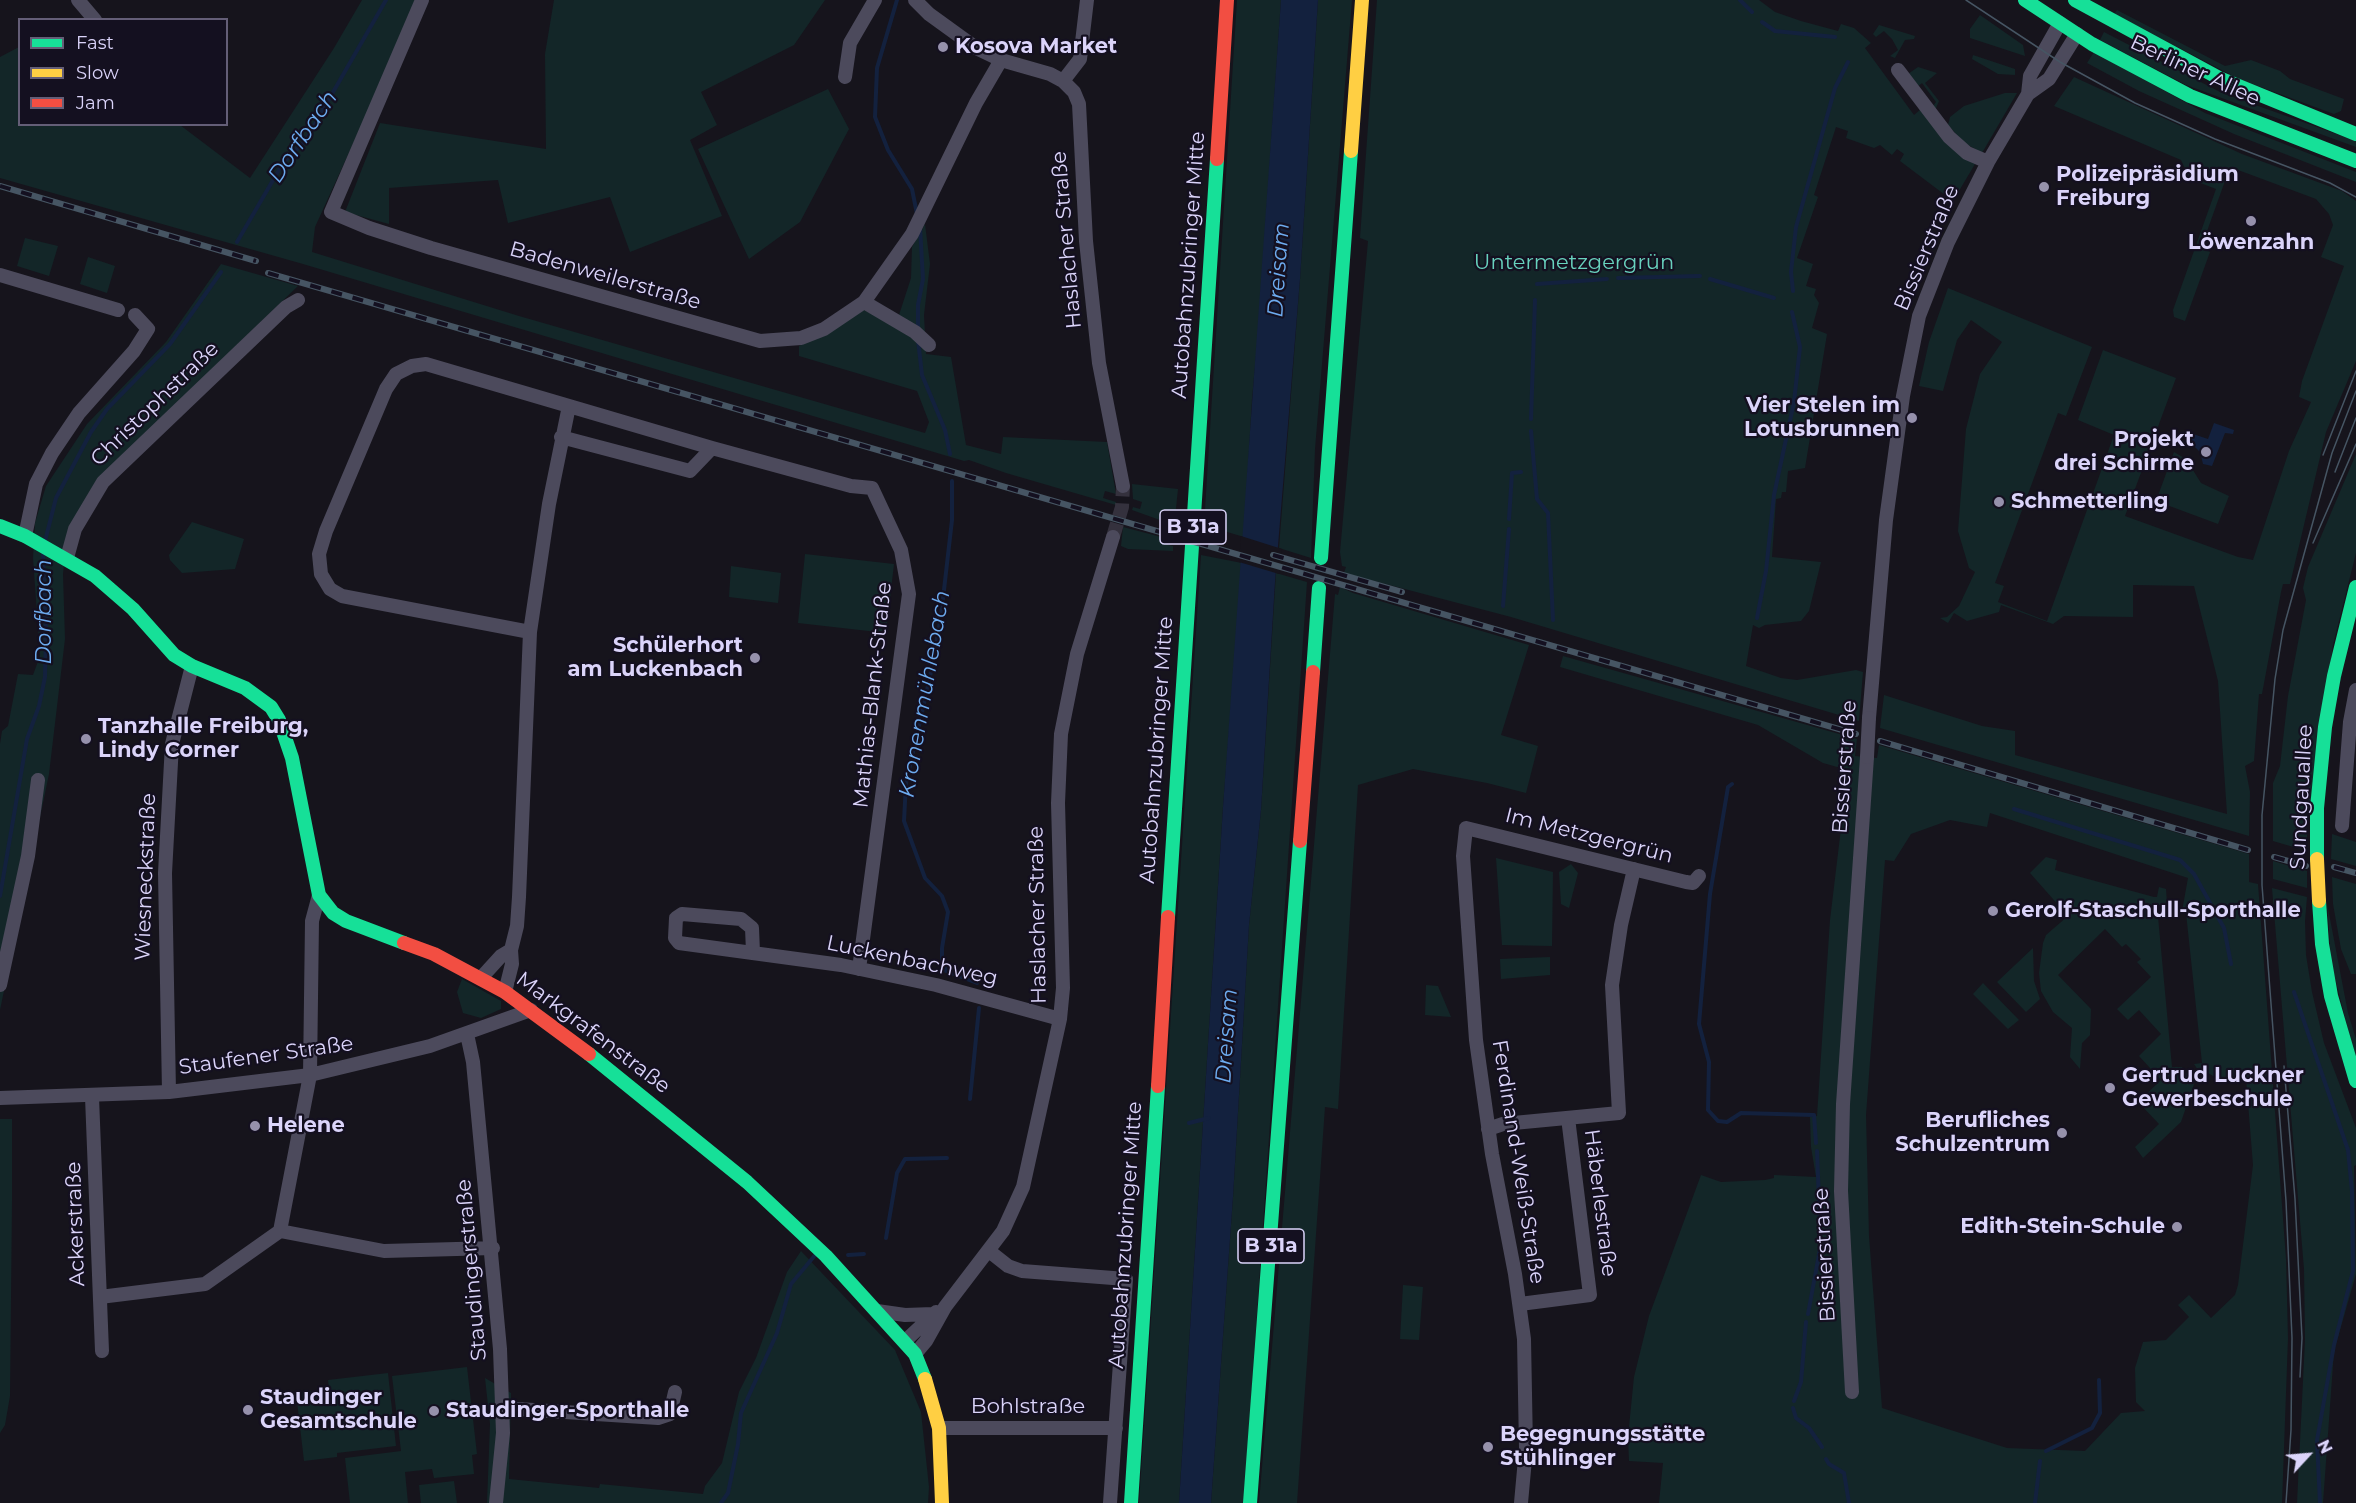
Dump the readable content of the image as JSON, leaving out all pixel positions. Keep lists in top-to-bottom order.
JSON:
{
  "streets": {
    "main road": [
      "Berliner Allee",
      "Autobahnzubringer Mitte",
      "B 31a",
      "Sundgauallee",
      "Markgrafenstraße"
    ],
    "street": [
      "Haslacher Straße",
      "Bissierstraße",
      "Badenweilerstraße",
      "Christophstraße",
      "Mathias-Blank-Straße",
      "Im Metzgergrün",
      "Wiesneckstraße",
      "Luckenbachweg",
      "Staufener Straße",
      "Ferdinand-Weiß-Straße",
      "Häberlestraße",
      "Ackerstraße",
      "Staudingerstraße",
      "Bohlstraße"
    ]
  },
  "crossings": [
    ["Berliner Allee", "Bissierstraße"],
    ["Haslacher Straße", "Luckenbachweg"],
    ["Haslacher Straße", "Markgrafenstraße"],
    ["Mathias-Blank-Straße", "Luckenbachweg"],
    ["Im Metzgergrün", "Ferdinand-Weiß-Straße"],
    ["Wiesneckstraße", "Staufener Straße"],
    ["Markgrafenstraße", "Staufener Straße"],
    ["Staufener Straße", "Ackerstraße"],
    ["Staufener Straße", "Staudingerstraße"],
    ["Ferdinand-Weiß-Straße", "Häberlestraße"]
  ],
  "water": ["Dorfbach", "Dreisam", "Kronenmühlebach"],
  "parks": ["Untermetzgergrün"],
  "places": [
    "Kosova Market",
    "Polizeipräsidium Freiburg",
    "Löwenzahn",
    "Vier Stelen im Lotusbrunnen",
    "Projekt drei Schirme",
    "Schmetterling",
    "Schülerhort am Luckenbach",
    "Tanzhalle Freiburg, Lindy Corner",
    "Gerolf-Staschull-Sporthalle",
    "Gertrud Luckner Gewerbeschule",
    "Helene",
    "Berufliches Schulzentrum",
    "Edith-Stein-Schule",
    "Staudinger Gesamtschule",
    "Staudinger-Sporthalle",
    "Begegnungsstätte Stühlinger"
  ],
  "legend": ["Fast", "Slow", "Jam"],
  "north": "top right"
}
